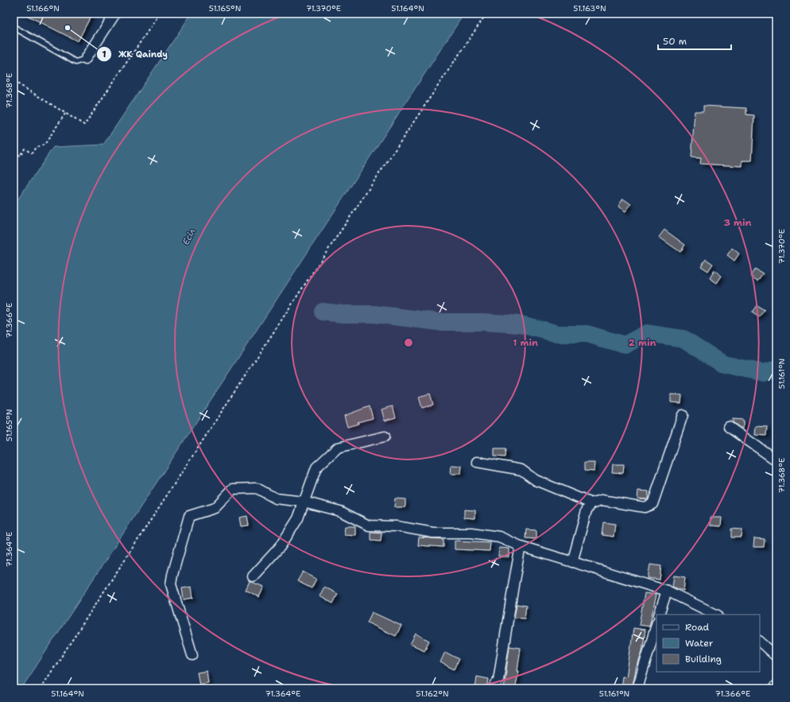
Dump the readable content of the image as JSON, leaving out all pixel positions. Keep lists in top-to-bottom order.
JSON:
{
  "water": ["Есіл"],
  "places": ["ЖК Qaindy"],
  "legend": ["Road", "Water", "Building"],
  "scale_bar": "50 m",
  "coordinates": [
    "51.166°N",
    "51.165°N",
    "71.370°E",
    "51.164°N",
    "51.163°N",
    "71.368°E",
    "71.366°E",
    "51.161°N",
    "71.364°E",
    "51.162°N"
  ],
  "rings": ["3 min", "1 min", "2 min"]
}
